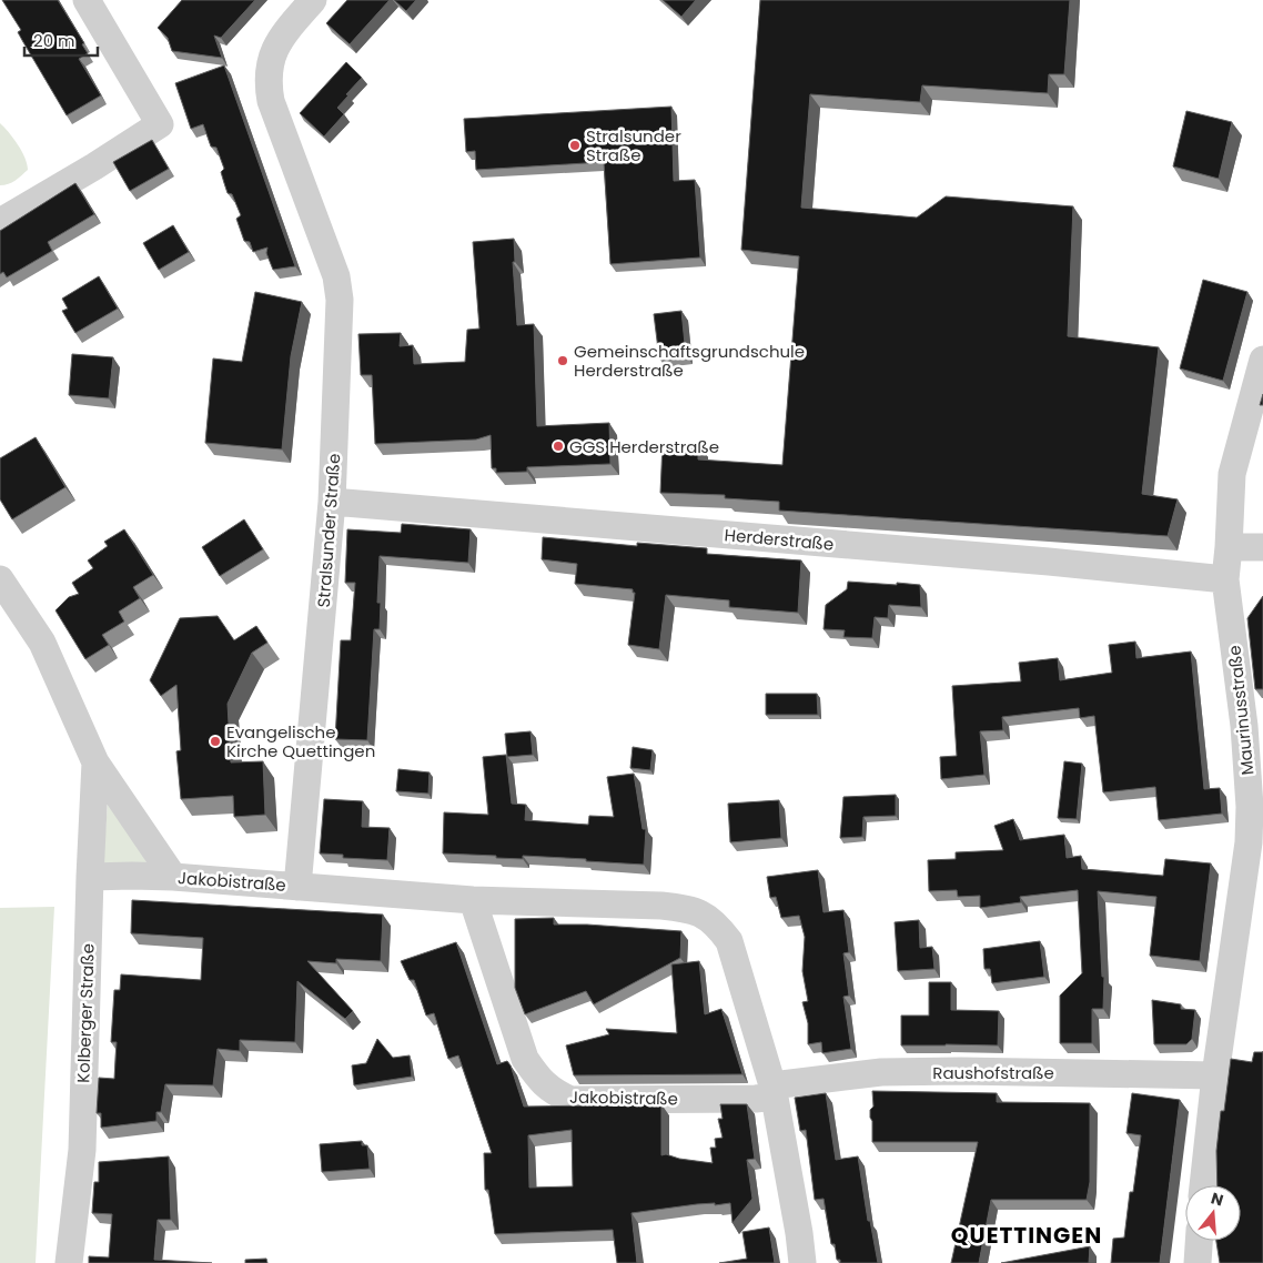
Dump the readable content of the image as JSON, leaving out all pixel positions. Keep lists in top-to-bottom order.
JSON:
{
  "streets": {
    "street": [
      "Stralsunder Straße",
      "Herderstraße",
      "Maurinusstraße",
      "Jakobistraße",
      "Kolberger Straße",
      "Raushofstraße"
    ]
  },
  "crossings": [
    ["Stralsunder Straße", "Herderstraße"],
    ["Stralsunder Straße", "Jakobistraße"],
    ["Herderstraße", "Maurinusstraße"],
    ["Maurinusstraße", "Raushofstraße"],
    ["Jakobistraße", "Kolberger Straße"],
    ["Jakobistraße", "Raushofstraße"]
  ],
  "districts": ["QUETTINGEN"],
  "places": [
    "Stralsunder Straße",
    "Gemeinschaftsgrundschule Herderstraße",
    "GGS Herderstraße",
    "Evangelische Kirche Quettingen"
  ],
  "scale_bar": "20 m",
  "north": "top"
}
